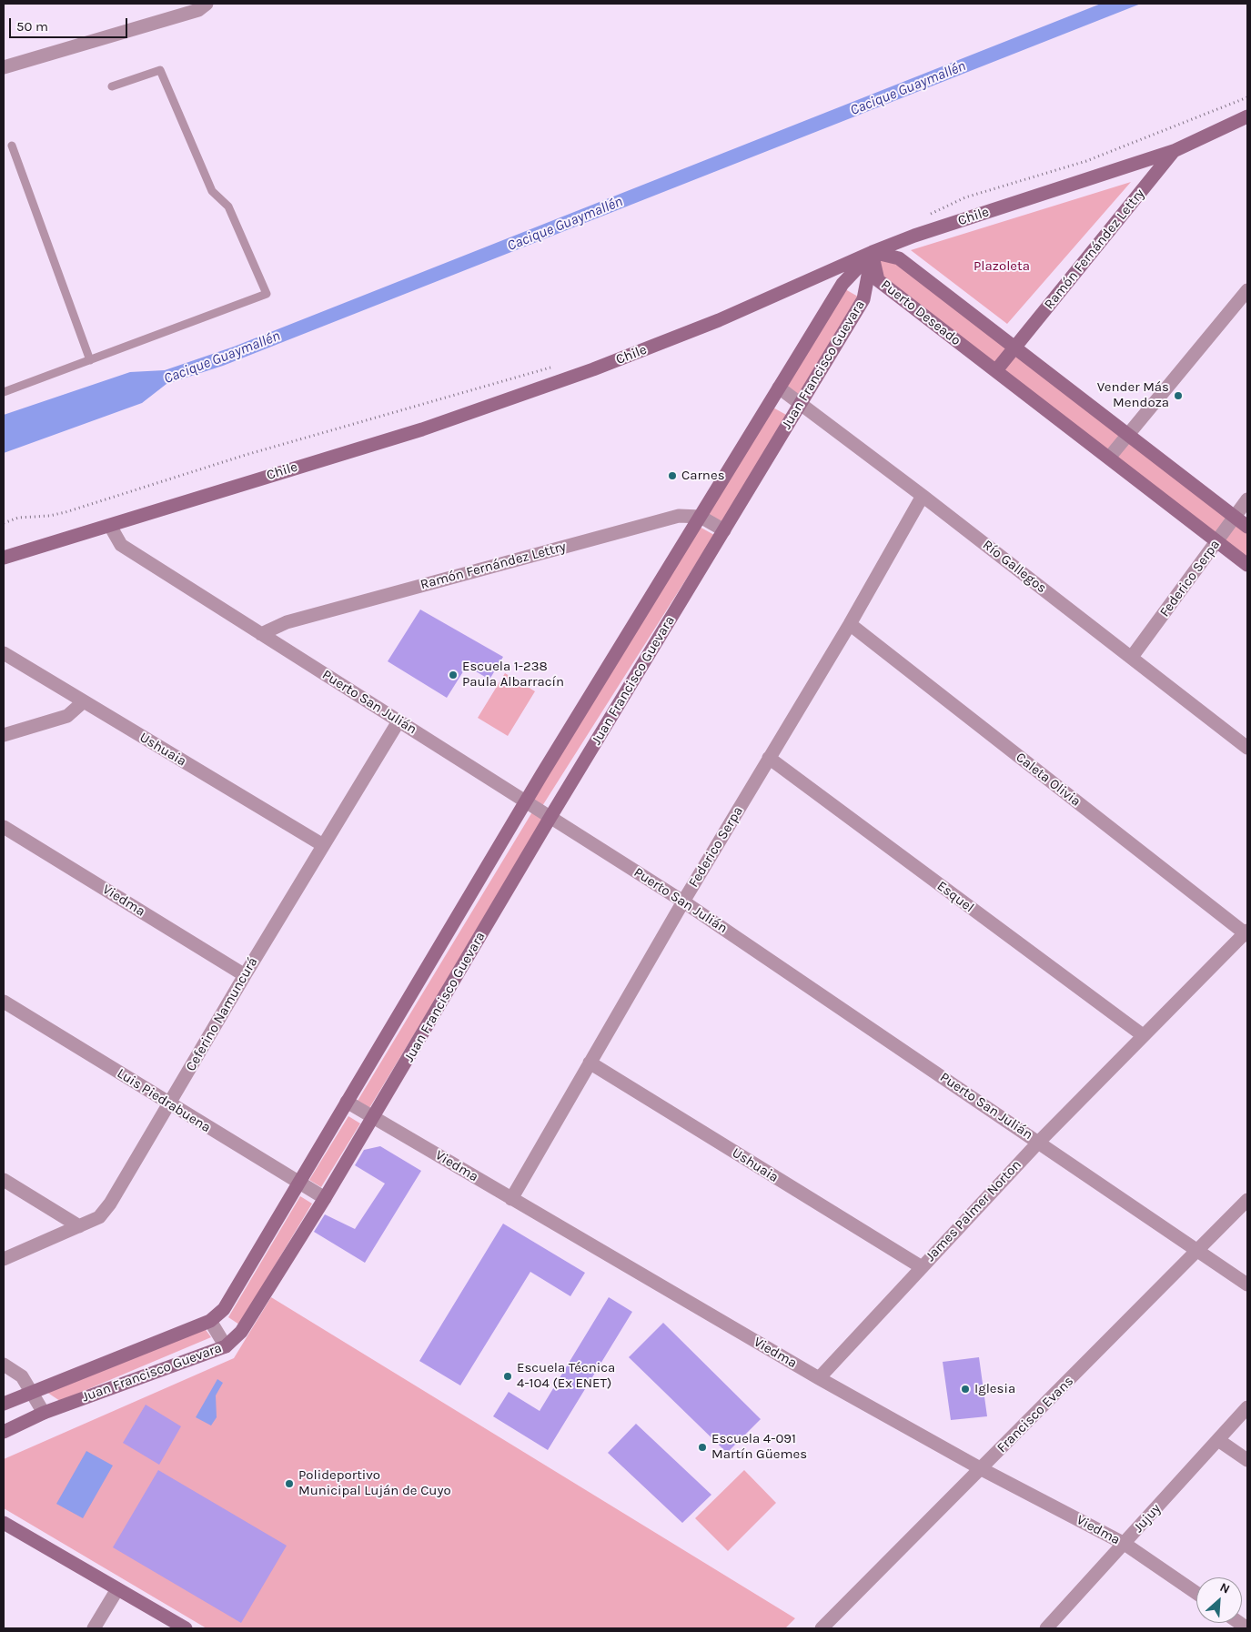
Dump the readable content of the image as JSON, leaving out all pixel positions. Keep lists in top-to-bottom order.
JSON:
{
  "streets": {
    "street": [
      "Chile",
      "Ramón Fernández Lettry",
      "Puerto Deseado",
      "Juan Francisco Guevara",
      "Río Gallegos",
      "Federico Serpa",
      "Puerto San Julián",
      "Ushuaia",
      "Caleta Olivia",
      "Esquel",
      "Viedma",
      "Ceferino Namuncurá",
      "Luis Piedrabuena",
      "James Palmer Norton",
      "Francisco Evans",
      "Jujuy"
    ]
  },
  "crossings": [
    ["Chile", "Ramón Fernández Lettry"],
    ["Chile", "Puerto Deseado"],
    ["Chile", "Juan Francisco Guevara"],
    ["Chile", "Puerto San Julián"],
    ["Ramón Fernández Lettry", "Puerto Deseado"],
    ["Ramón Fernández Lettry", "Juan Francisco Guevara"],
    ["Ramón Fernández Lettry", "Puerto San Julián"],
    ["Puerto Deseado", "Juan Francisco Guevara"],
    ["Puerto Deseado", "Federico Serpa"],
    ["Juan Francisco Guevara", "Río Gallegos"],
    ["Juan Francisco Guevara", "Puerto San Julián"],
    ["Juan Francisco Guevara", "Viedma"],
    ["Juan Francisco Guevara", "Luis Piedrabuena"],
    ["Río Gallegos", "Federico Serpa"],
    ["Federico Serpa", "Puerto San Julián"],
    ["Federico Serpa", "Ushuaia"],
    ["Federico Serpa", "Caleta Olivia"],
    ["Federico Serpa", "Esquel"],
    ["Federico Serpa", "Viedma"],
    ["Puerto San Julián", "Ceferino Namuncurá"],
    ["Puerto San Julián", "James Palmer Norton"],
    ["Puerto San Julián", "Francisco Evans"],
    ["Ushuaia", "Ceferino Namuncurá"],
    ["Ushuaia", "James Palmer Norton"],
    ["Caleta Olivia", "James Palmer Norton"],
    ["Esquel", "James Palmer Norton"],
    ["Viedma", "Ceferino Namuncurá"],
    ["Viedma", "James Palmer Norton"],
    ["Viedma", "Francisco Evans"],
    ["Viedma", "Jujuy"],
    ["Ceferino Namuncurá", "Luis Piedrabuena"]
  ],
  "water": ["Cacique Guaymallén"],
  "parks": ["Plazoleta"],
  "places": [
    "Vender Más Mendoza",
    "Carnes",
    "Escuela 1-238 Paula Albarracín",
    "Escuela Técnica 4-104 (Ex ENET)",
    "Iglesia",
    "Escuela 4-091 Martín Güemes",
    "Polideportivo Municipal Luján de Cuyo"
  ],
  "scale_bar": "50 m",
  "north": "top right"
}
